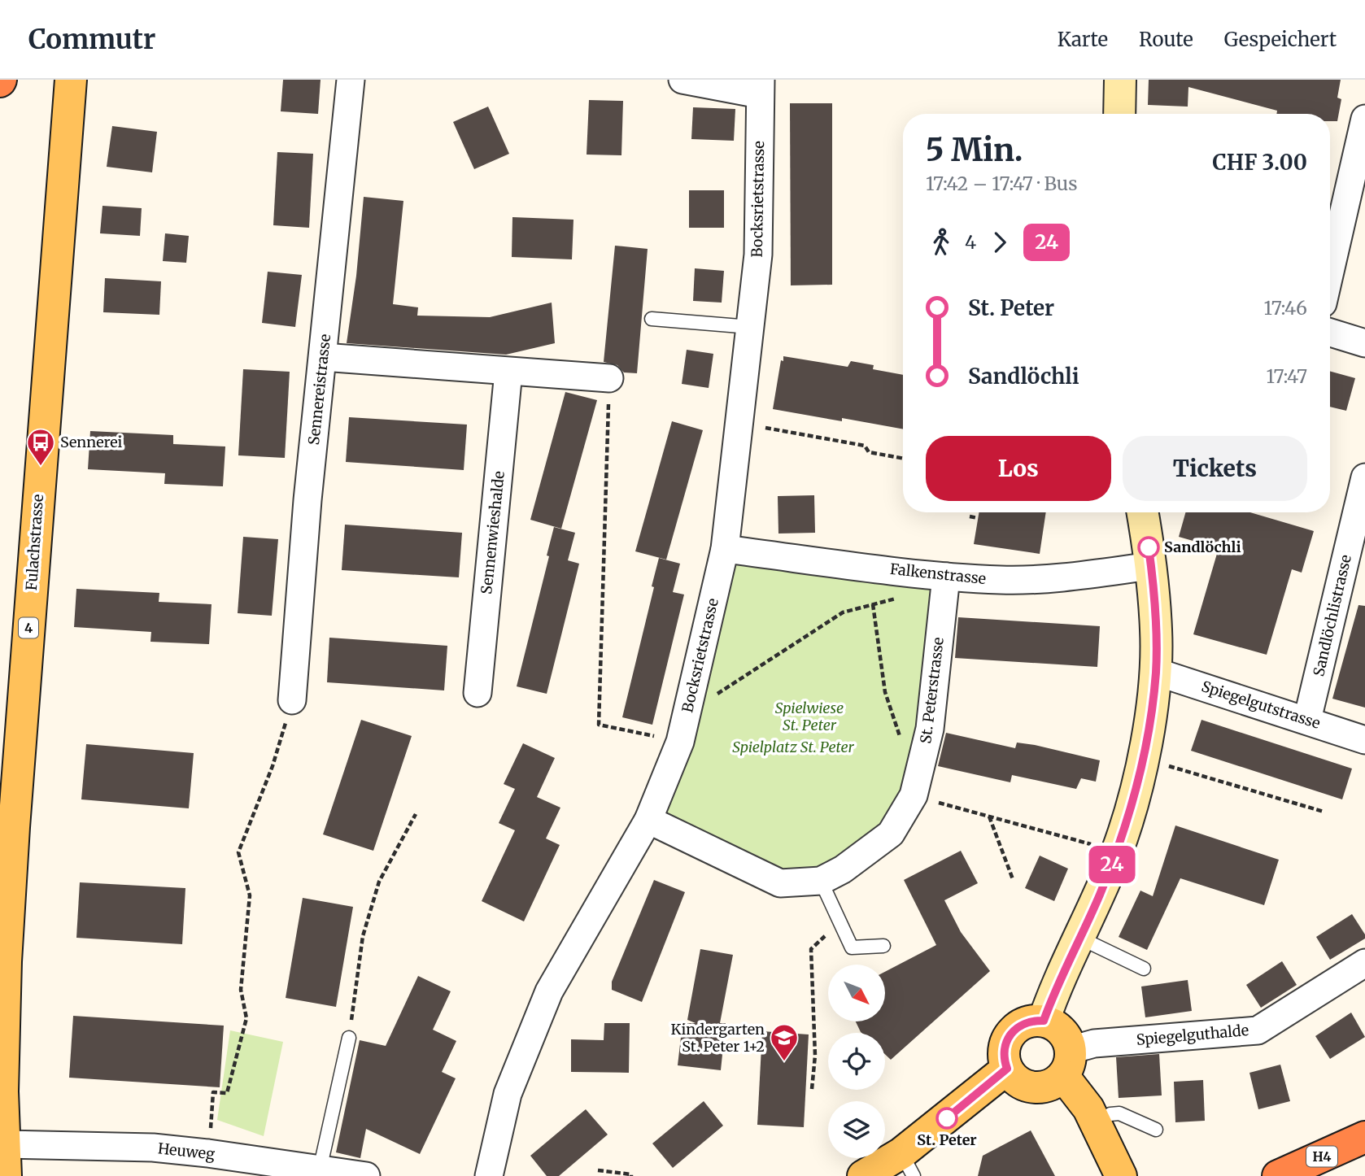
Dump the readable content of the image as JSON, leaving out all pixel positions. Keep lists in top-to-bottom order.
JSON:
{
  "streets": {
    "highway": ["H4"],
    "main road": ["Fulachstrasse", "4"],
    "street": [
      "Bocksrietstrasse",
      "Sennereistrasse",
      "Sennenwieshalde",
      "Falkenstrasse",
      "Sandlöchlistrasse",
      "St. Peterstrasse",
      "Spiegelgutstrasse",
      "Spiegelguthalde",
      "Heuweg"
    ]
  },
  "crossings": [
    ["Bocksrietstrasse", "Falkenstrasse"],
    ["Bocksrietstrasse", "St. Peterstrasse"],
    ["Fulachstrasse", "Heuweg"],
    ["Falkenstrasse", "St. Peterstrasse"],
    ["Sandlöchlistrasse", "Spiegelgutstrasse"]
  ],
  "parks": ["Spielwiese St. Peter", "Spielplatz St. Peter"],
  "places": {
    "bus stop": ["Sennerei"],
    "other": ["Sandlöchli", "St. Peter"],
    "school or university": ["Kindergarten St. Peter 1+2"]
  },
  "lines": ["bus line 24"],
  "north": "bottom right",
  "page": {
    "header": "Commutr",
    "nav": ["Karte", "Route", "Gespeichert"],
    "on_map": "24",
    "heading": ["5 Min.", "17:42 – 17:47 · Bus", "CHF 3.00"],
    "legs": ["4", "24"],
    "list": [
      {
        "name": "St. Peter",
        "value": "17:46"
      },
      {
        "name": "Sandlöchli",
        "value": "17:47"
      }
    ],
    "buttons": ["Los", "Tickets"]
  }
}
